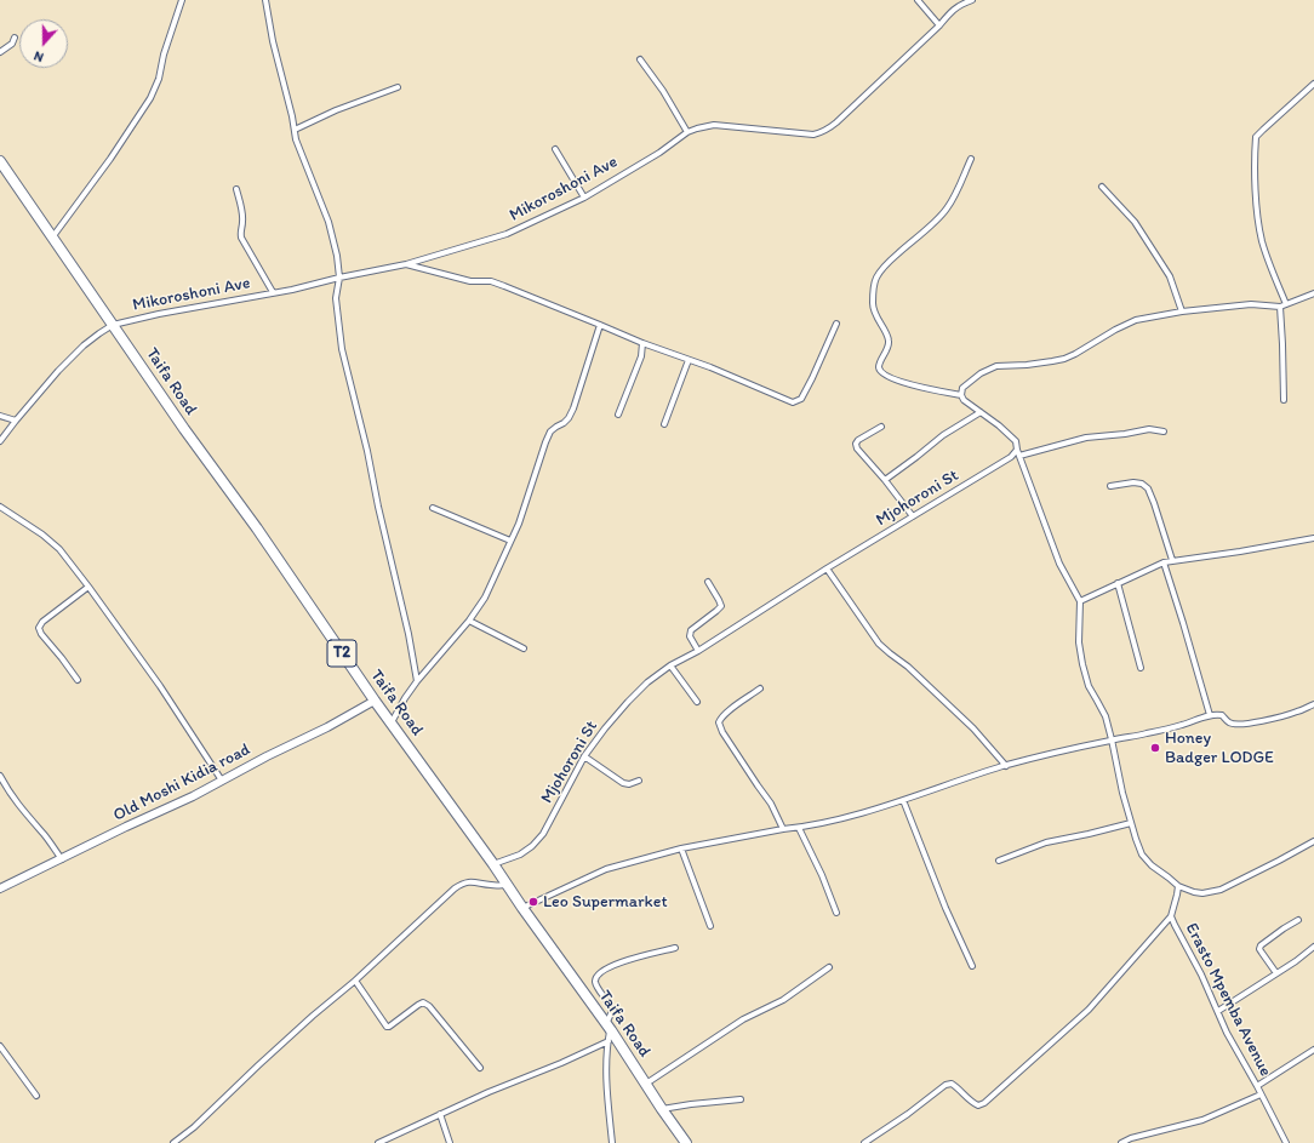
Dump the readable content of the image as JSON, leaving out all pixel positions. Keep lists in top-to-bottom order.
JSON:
{
  "streets": {
    "highway": ["Taifa Road", "T2"],
    "street": [
      "Mikoroshoni Ave",
      "Mjohoroni St",
      "Old Moshi Kidia road",
      "Erasto Mpemba Avenue"
    ]
  },
  "crossings": [
    ["Mikoroshoni Ave", "Taifa Road"],
    ["Taifa Road", "Mjohoroni St"],
    ["Taifa Road", "Old Moshi Kidia road"]
  ],
  "places": ["Honey Badger LODGE", "Leo Supermarket"],
  "north": "bottom"
}
